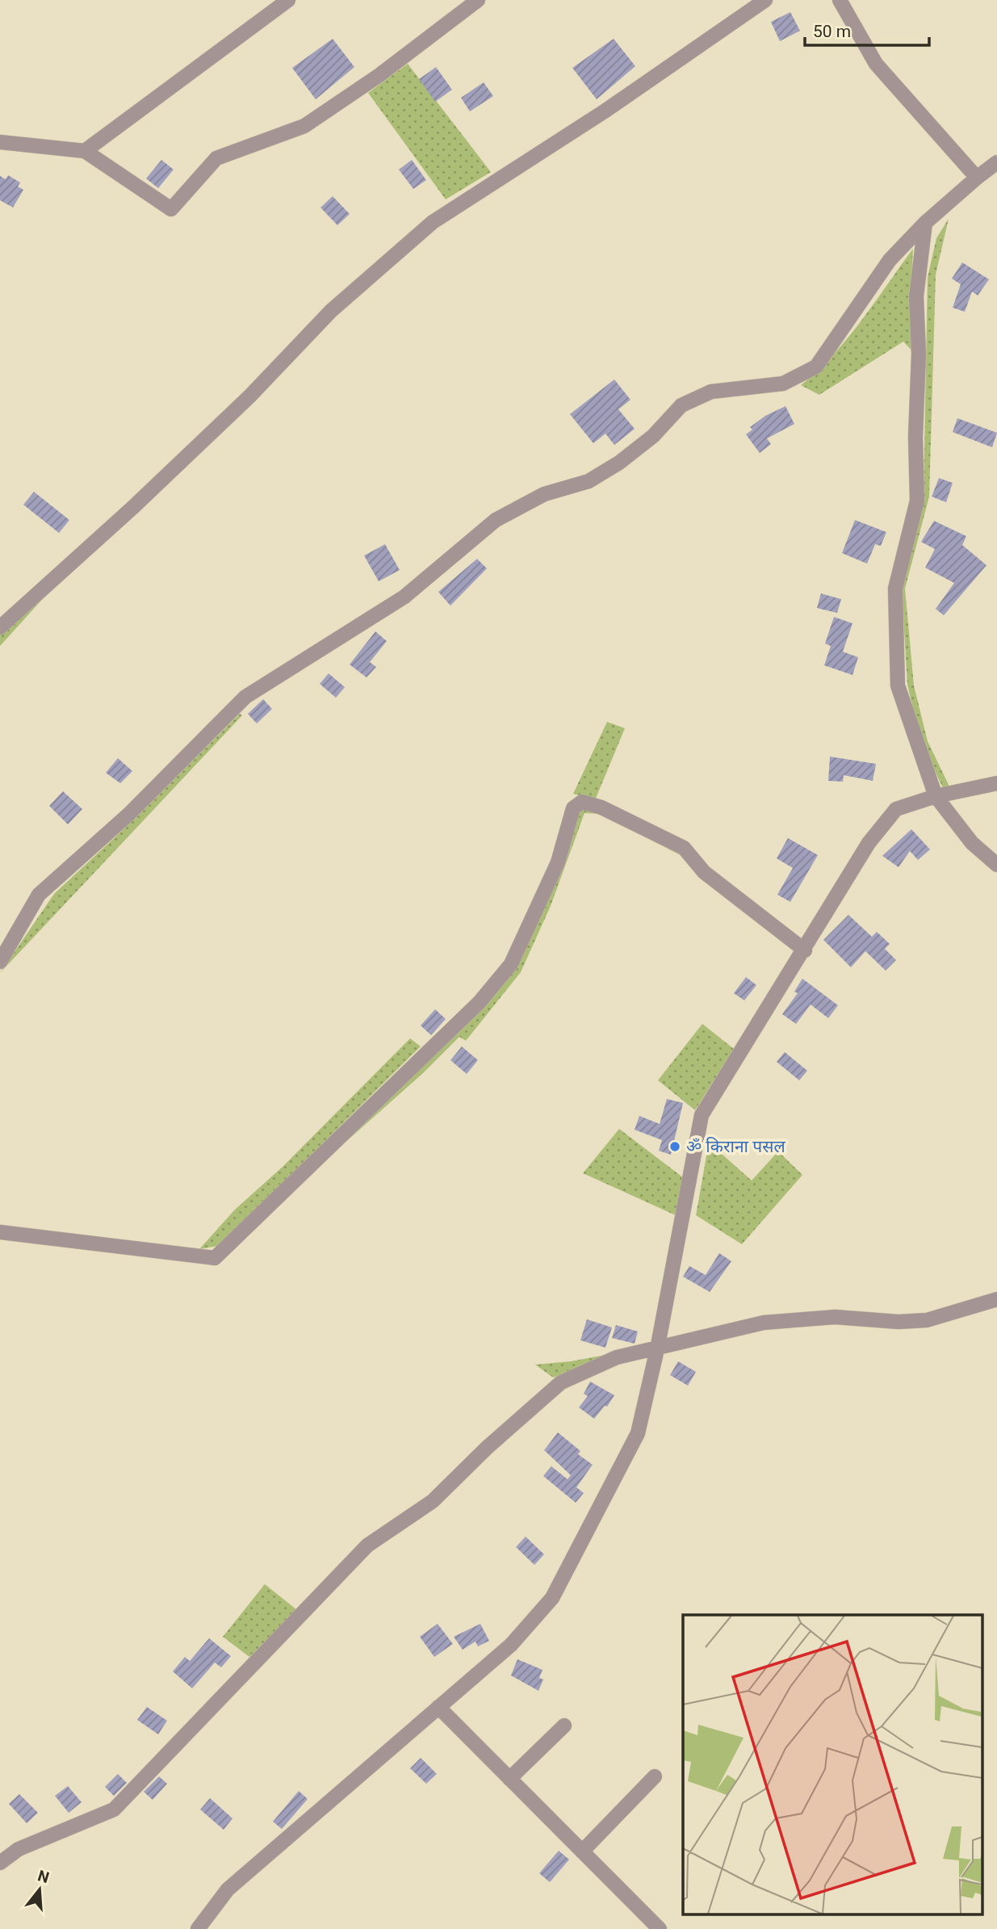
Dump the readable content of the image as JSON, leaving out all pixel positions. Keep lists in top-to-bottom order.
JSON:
{
  "places": ["ॐ किराना पसल"],
  "scale_bar": "50 m",
  "north": "top"
}
